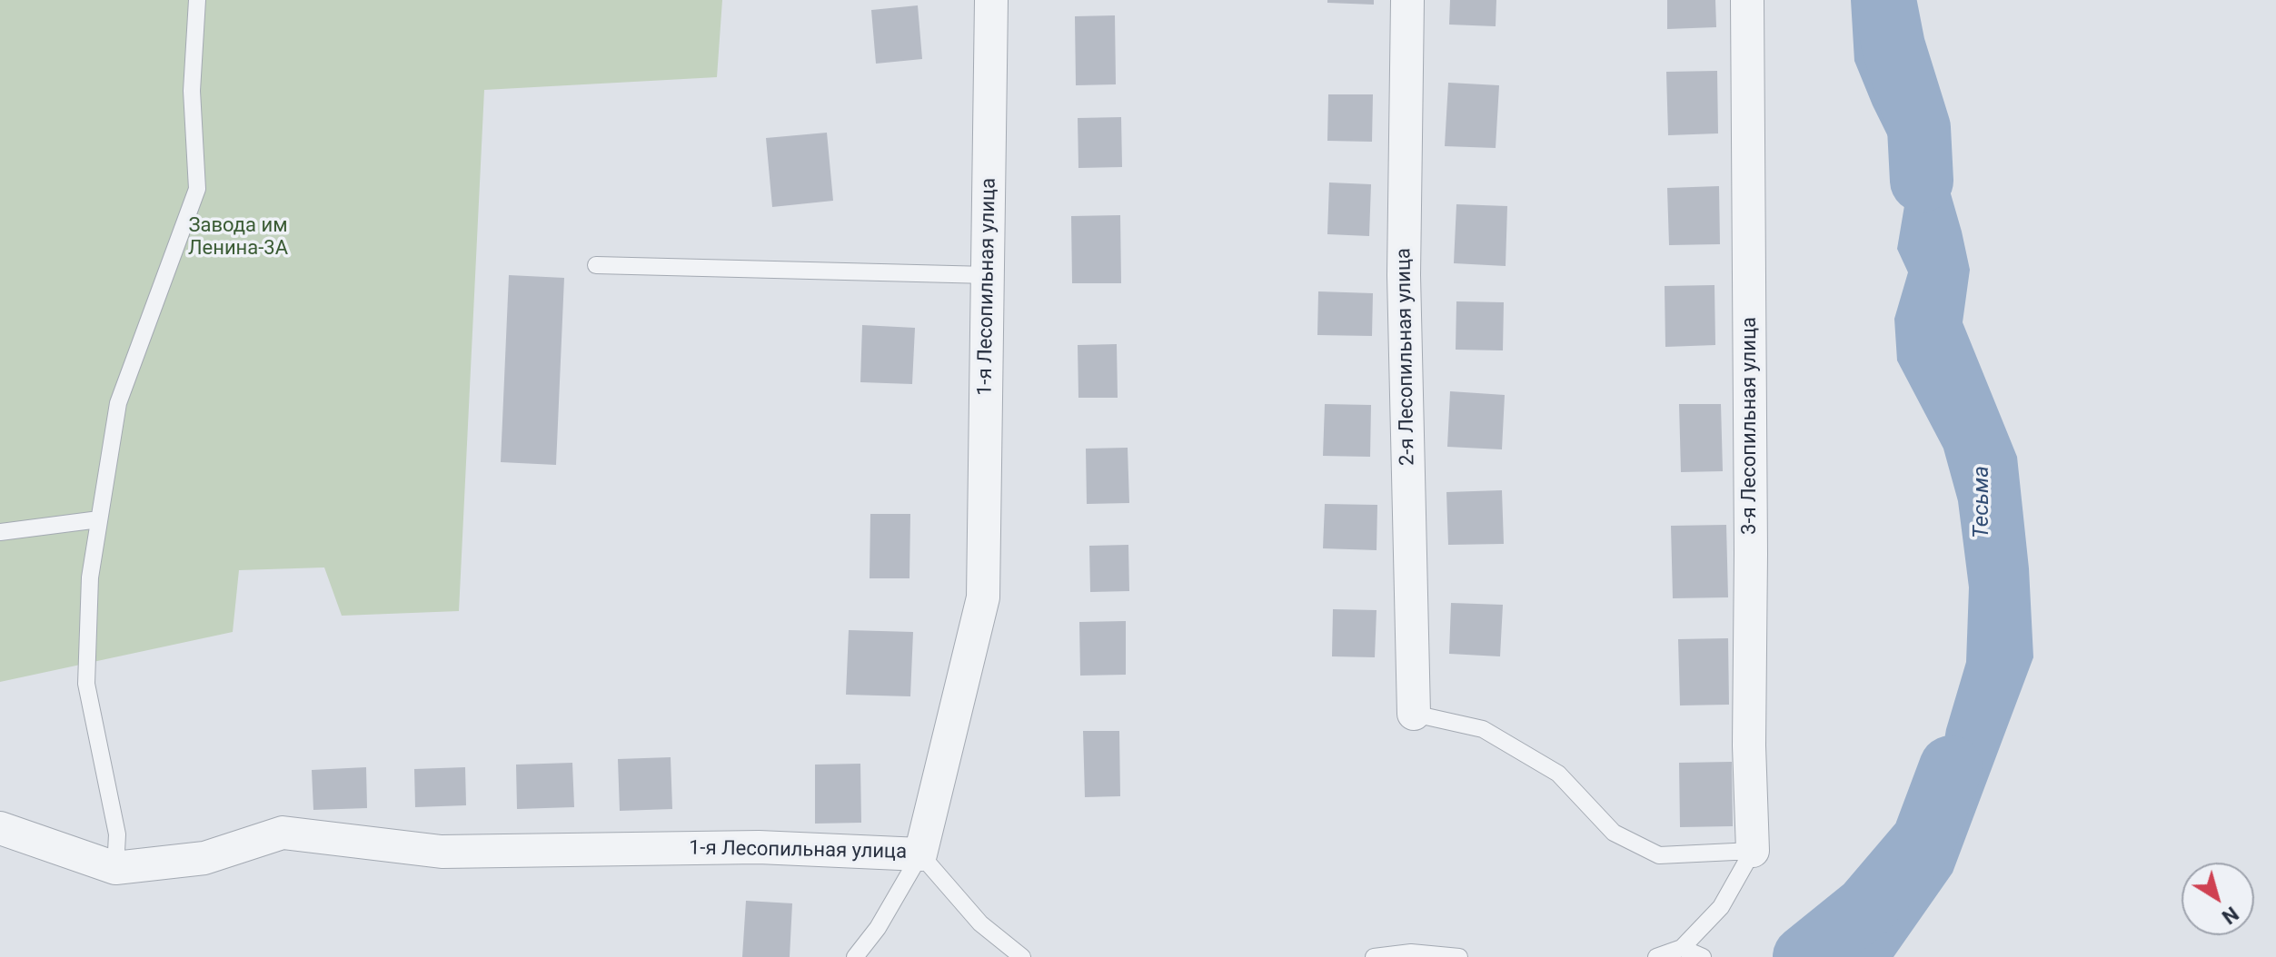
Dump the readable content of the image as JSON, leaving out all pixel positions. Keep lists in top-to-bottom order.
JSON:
{
  "streets": {
    "street": ["1-я Лесопильная улица", "2-я Лесопильная улица", "3-я Лесопильная улица"]
  },
  "water": ["Тесьма"],
  "parks": ["Завода им Ленина-3А"],
  "north": "bottom right"
}
